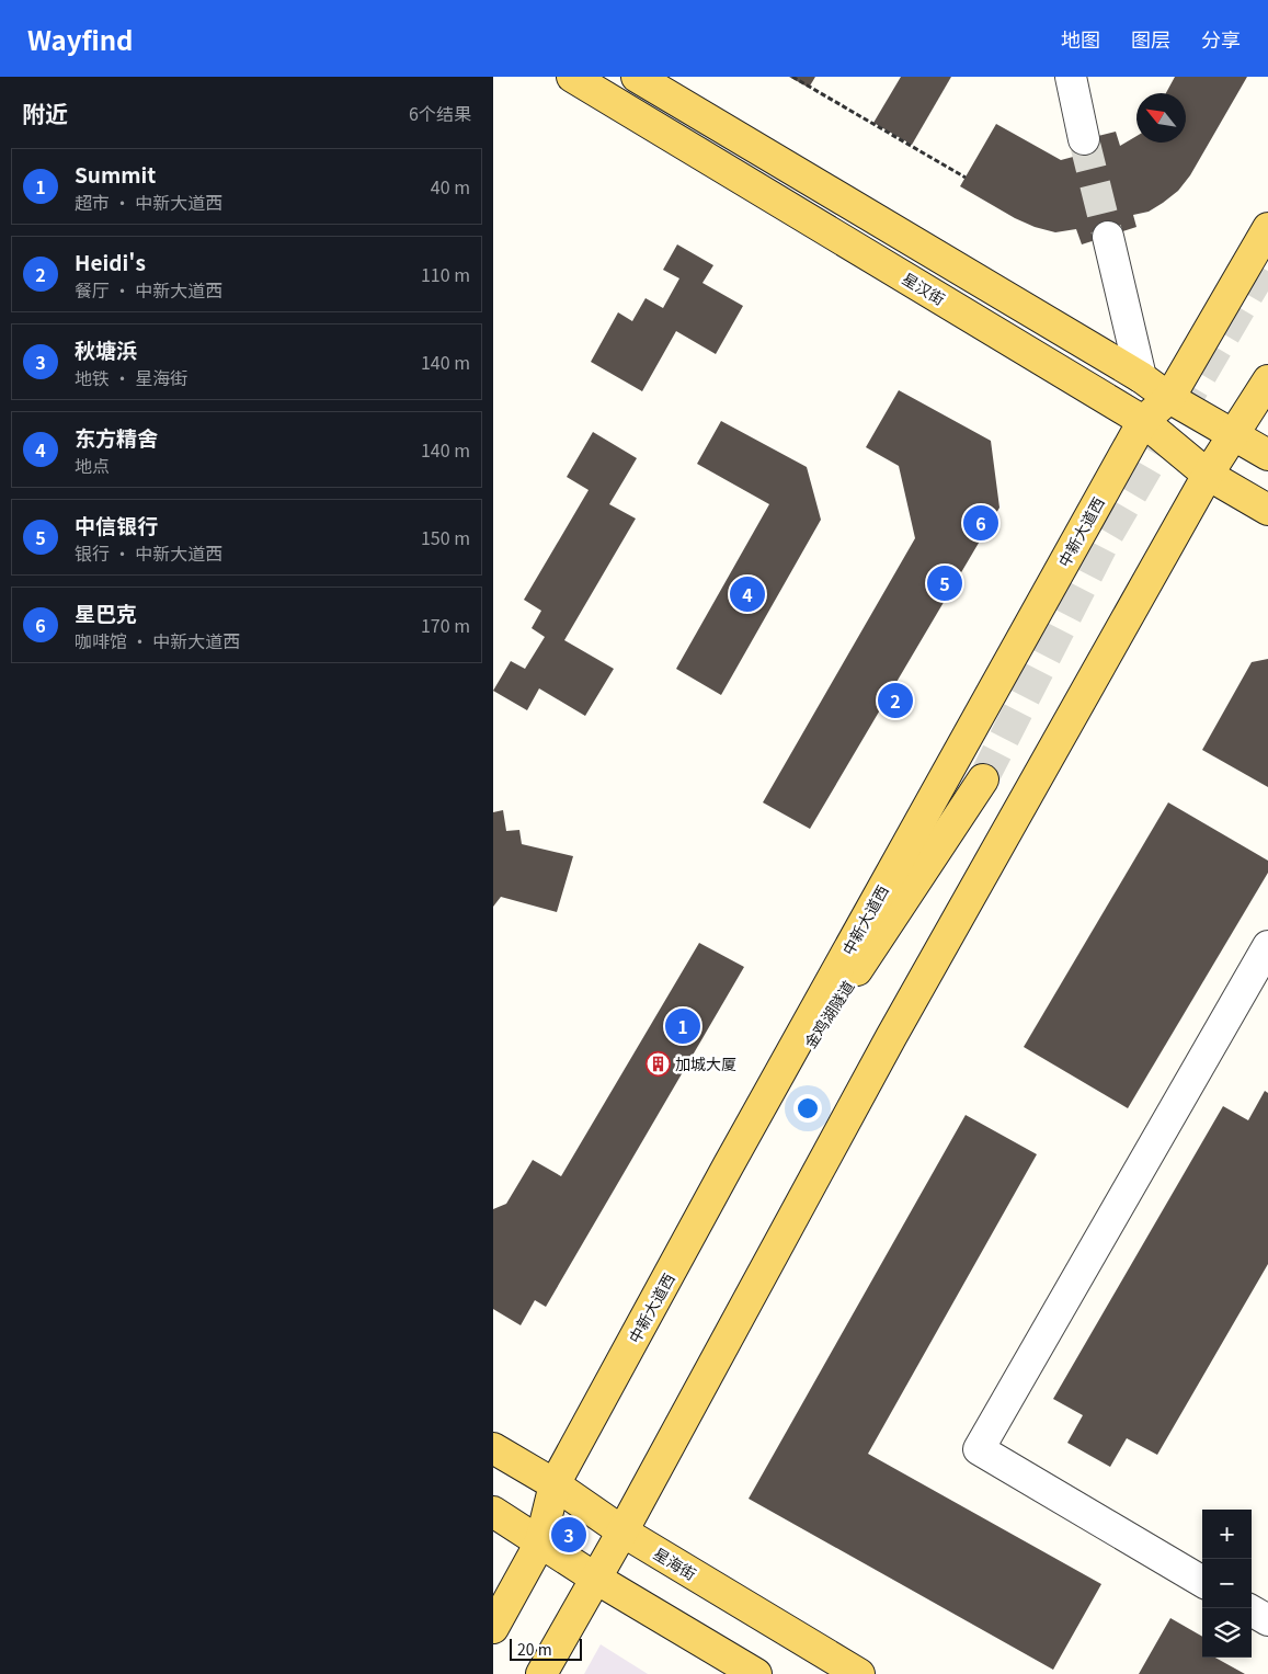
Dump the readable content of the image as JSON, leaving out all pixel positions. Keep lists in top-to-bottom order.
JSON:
{
  "streets": {
    "main road": [
      "星汉街",
      "中新大道西",
      "金鸡湖隧道",
      "星海街"
    ]
  },
  "crossings": [
    ["星汉街", "中新大道西"],
    ["中新大道西", "金鸡湖隧道"],
    ["中新大道西", "星海街"]
  ],
  "places": {
    "building": ["加城大厦"]
  },
  "scale_bar": "20 m",
  "north": "top left",
  "page": {
    "header": "Wayfind",
    "nav": ["地图", "图层", "分享"],
    "heading": ["附近", "6个结果"],
    "list": [
      {
        "mark": "1",
        "name": "Summit",
        "note": "超市 · 中新大道西",
        "value": "40 m"
      },
      {
        "mark": "2",
        "name": "Heidi's",
        "note": "餐厅 · 中新大道西",
        "value": "110 m"
      },
      {
        "mark": "3",
        "name": "秋塘浜",
        "note": "地铁 · 星海街",
        "value": "140 m"
      },
      {
        "mark": "4",
        "name": "东方精舍",
        "note": "地点",
        "value": "140 m"
      },
      {
        "mark": "5",
        "name": "中信银行",
        "note": "银行 · 中新大道西",
        "value": "150 m"
      },
      {
        "mark": "6",
        "name": "星巴克",
        "note": "咖啡馆 · 中新大道西",
        "value": "170 m"
      }
    ],
    "pins": [
      "6",
      "5",
      "4",
      "2",
      "1",
      "3"
    ],
    "map_buttons": ["+", "−"],
    "scale": "20 m"
  }
}
